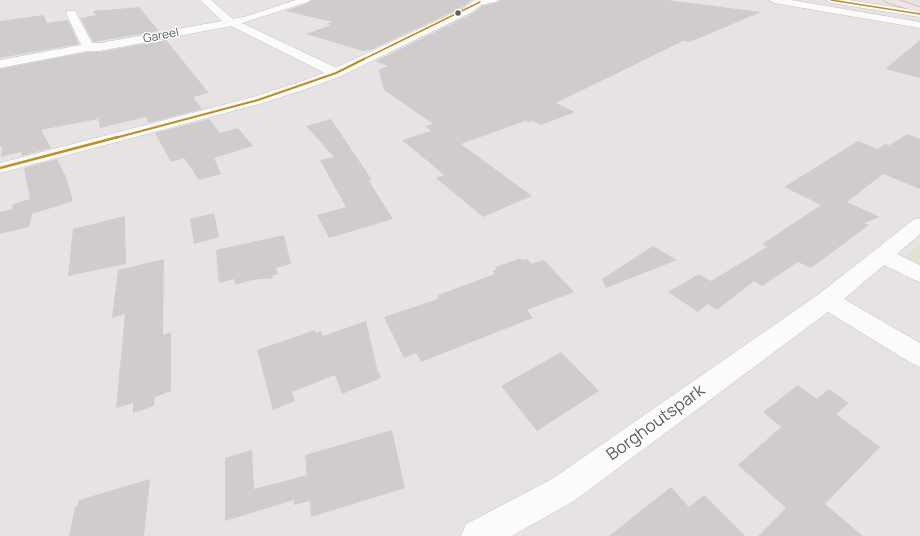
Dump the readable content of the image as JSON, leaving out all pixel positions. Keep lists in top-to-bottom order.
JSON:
{
  "streets": {
    "street": ["Gareel", "Borghoutspark"]
  }
}
